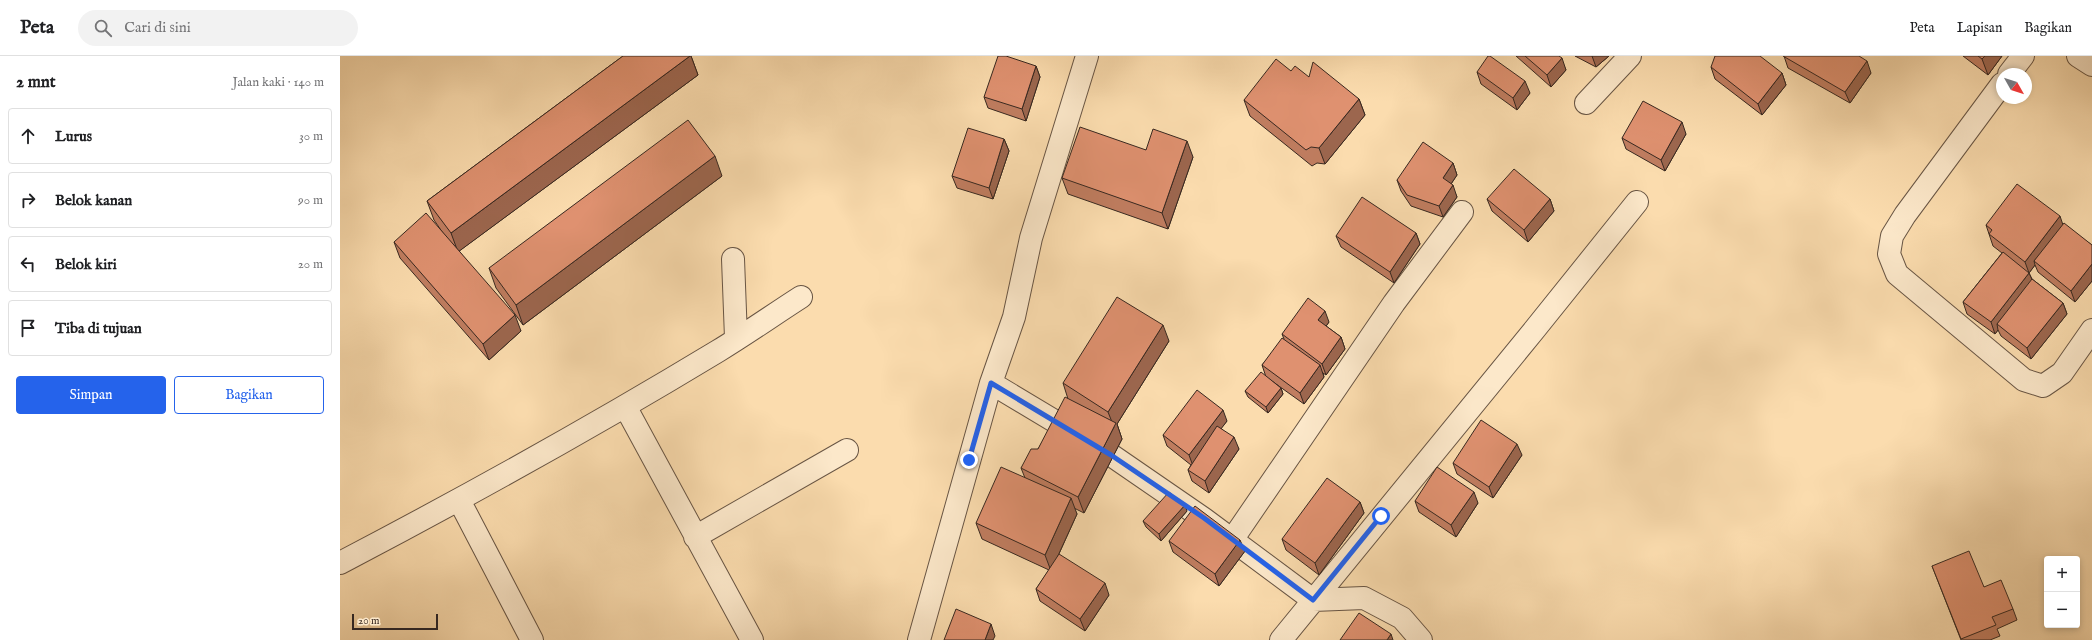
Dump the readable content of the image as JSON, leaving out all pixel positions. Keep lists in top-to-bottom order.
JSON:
{
  "scale_bar": "20 m",
  "north": "bottom right",
  "page": {
    "header": "Peta",
    "search": "Cari di sini",
    "nav": ["Peta", "Lapisan", "Bagikan"],
    "heading": ["2 mnt", "Jalan kaki · 140 m"],
    "list": [
      ["Lurus", "30 m"],
      ["Belok kanan", "90 m"],
      ["Belok kiri", "20 m"],
      "Tiba di tujuan"
    ],
    "buttons": ["Simpan", "Bagikan"],
    "map_buttons": ["+", "−"],
    "scale": "20 m"
  }
}
